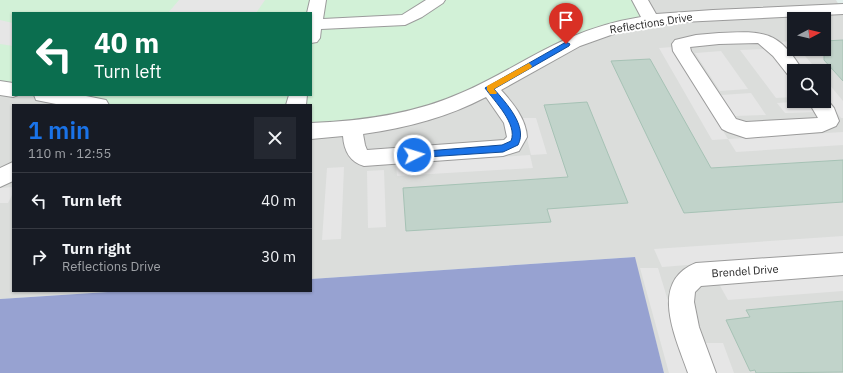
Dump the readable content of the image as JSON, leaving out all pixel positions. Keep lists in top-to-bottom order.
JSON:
{
  "streets": {
    "street": ["Reflections Drive", "Brendel Drive"]
  },
  "north": "right",
  "page": {
    "turn": ["40 m", "Turn left"],
    "heading": ["1 min", "110 m · 12:55"],
    "list": [
      {
        "name": "Turn left",
        "value": "40 m"
      },
      {
        "name": "Turn right",
        "note": "Reflections Drive",
        "value": "30 m"
      }
    ]
  }
}
